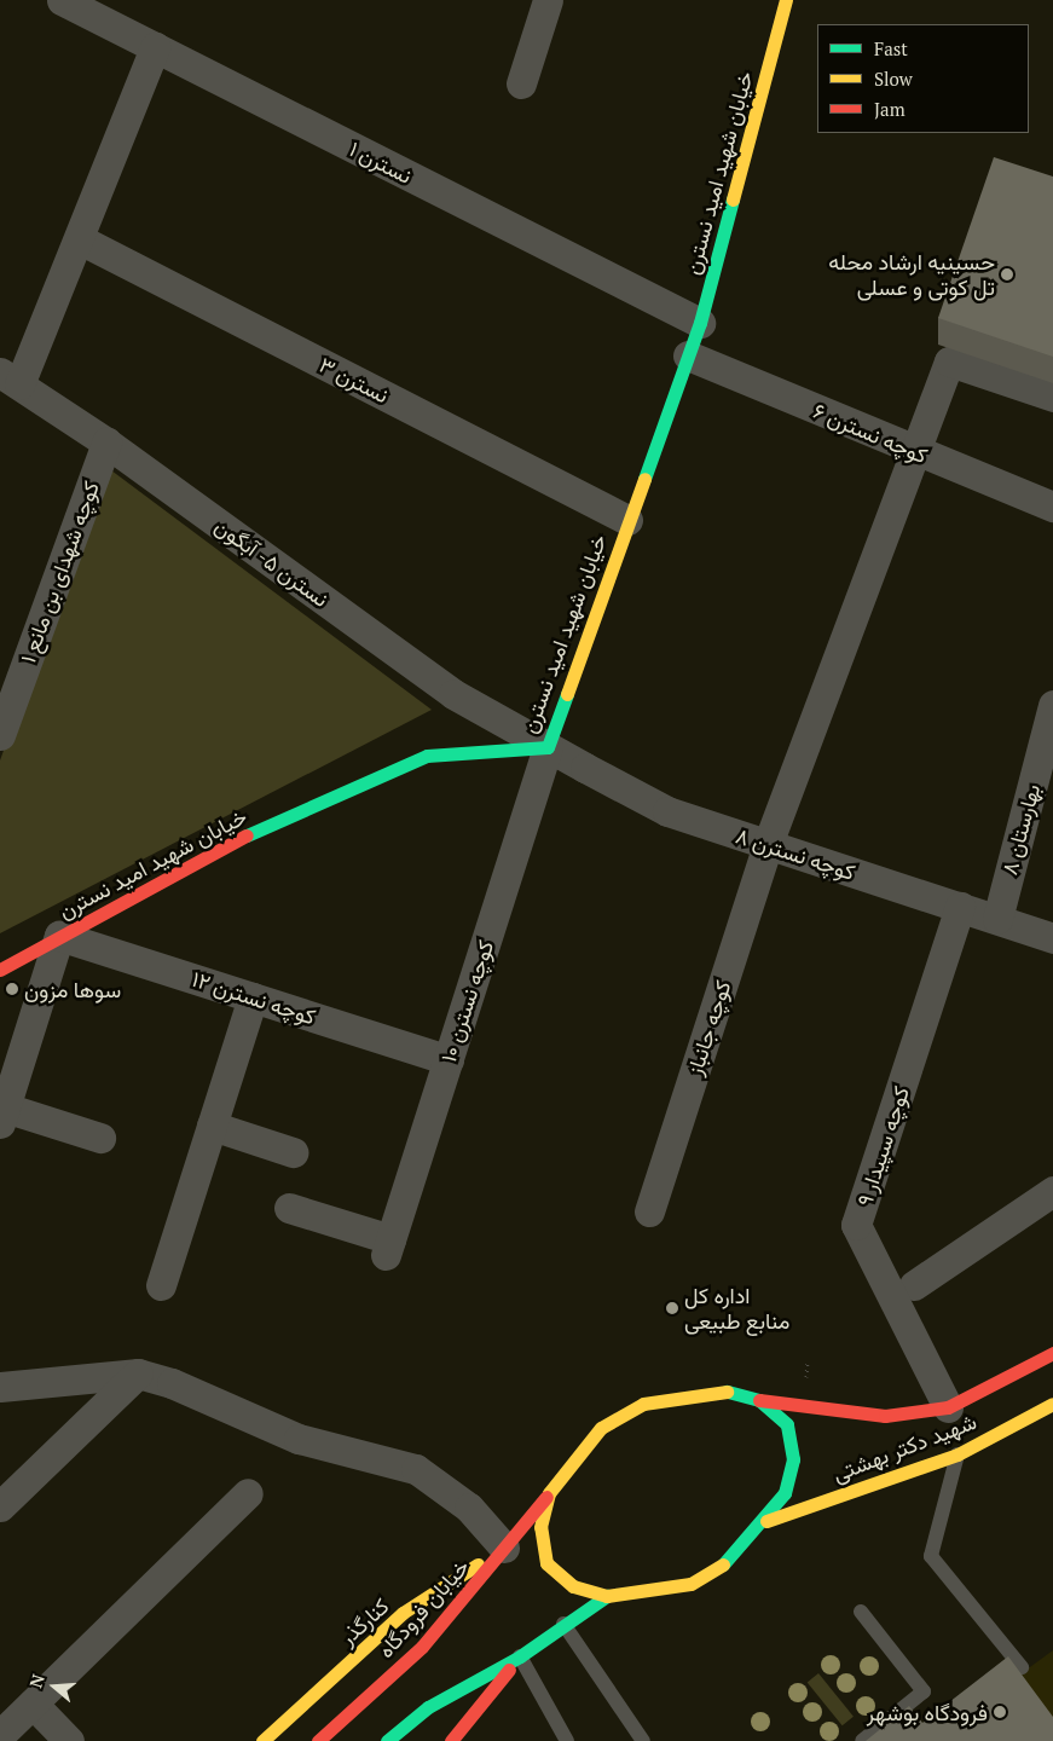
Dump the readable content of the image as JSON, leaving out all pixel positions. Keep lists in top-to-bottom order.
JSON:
{
  "streets": {
    "main road": [
      "خیابان شهید امید نسترن",
      "شهید دکتر بهشتی",
      "خیابان فرودگاه",
      "کنارگذر"
    ],
    "street": [
      "نسترن ۱",
      "نسترن ۳",
      "کوچه نسترن ۶",
      "نسترن ۵- آبگون",
      "کوچه شهدای بن مانع ۱",
      "بهارستان ۸",
      "کوچه نسترن ۸",
      "کوچه نسترن ۱۲",
      "کوچه نسترن ۱۰",
      "کوچه جانباز",
      "کوچه سپیدار ۹"
    ]
  },
  "crossings": [
    ["نسترن ۱", "خیابان شهید امید نسترن"],
    ["خیابان شهید امید نسترن", "نسترن ۳"],
    ["خیابان شهید امید نسترن", "کوچه نسترن ۶"],
    ["خیابان شهید امید نسترن", "نسترن ۵- آبگون"],
    ["خیابان شهید امید نسترن", "کوچه نسترن ۸"],
    ["خیابان شهید امید نسترن", "کوچه نسترن ۱۲"],
    ["خیابان شهید امید نسترن", "کوچه نسترن ۱۰"],
    ["کوچه نسترن ۶", "کوچه جانباز"],
    ["نسترن ۵- آبگون", "کوچه شهدای بن مانع ۱"],
    ["نسترن ۵- آبگون", "کوچه نسترن ۸"],
    ["نسترن ۵- آبگون", "کوچه نسترن ۱۰"],
    ["بهارستان ۸", "کوچه نسترن ۸"],
    ["کوچه نسترن ۸", "کوچه نسترن ۱۰"],
    ["کوچه نسترن ۸", "کوچه جانباز"],
    ["کوچه نسترن ۸", "کوچه سپیدار ۹"],
    ["کوچه نسترن ۱۲", "کوچه نسترن ۱۰"],
    ["کوچه سپیدار ۹", "شهید دکتر بهشتی"],
    ["شهید دکتر بهشتی", "خیابان فرودگاه"],
    ["خیابان فرودگاه", "کنارگذر"]
  ],
  "places": [
    "حسینیه ارشاد محله تل کوتی و عسلی",
    "سوها مزون",
    "اداره کل منابع طبیعی",
    "فرودگاه بوشهر"
  ],
  "legend": ["Fast", "Slow", "Jam"],
  "north": "left"
}
